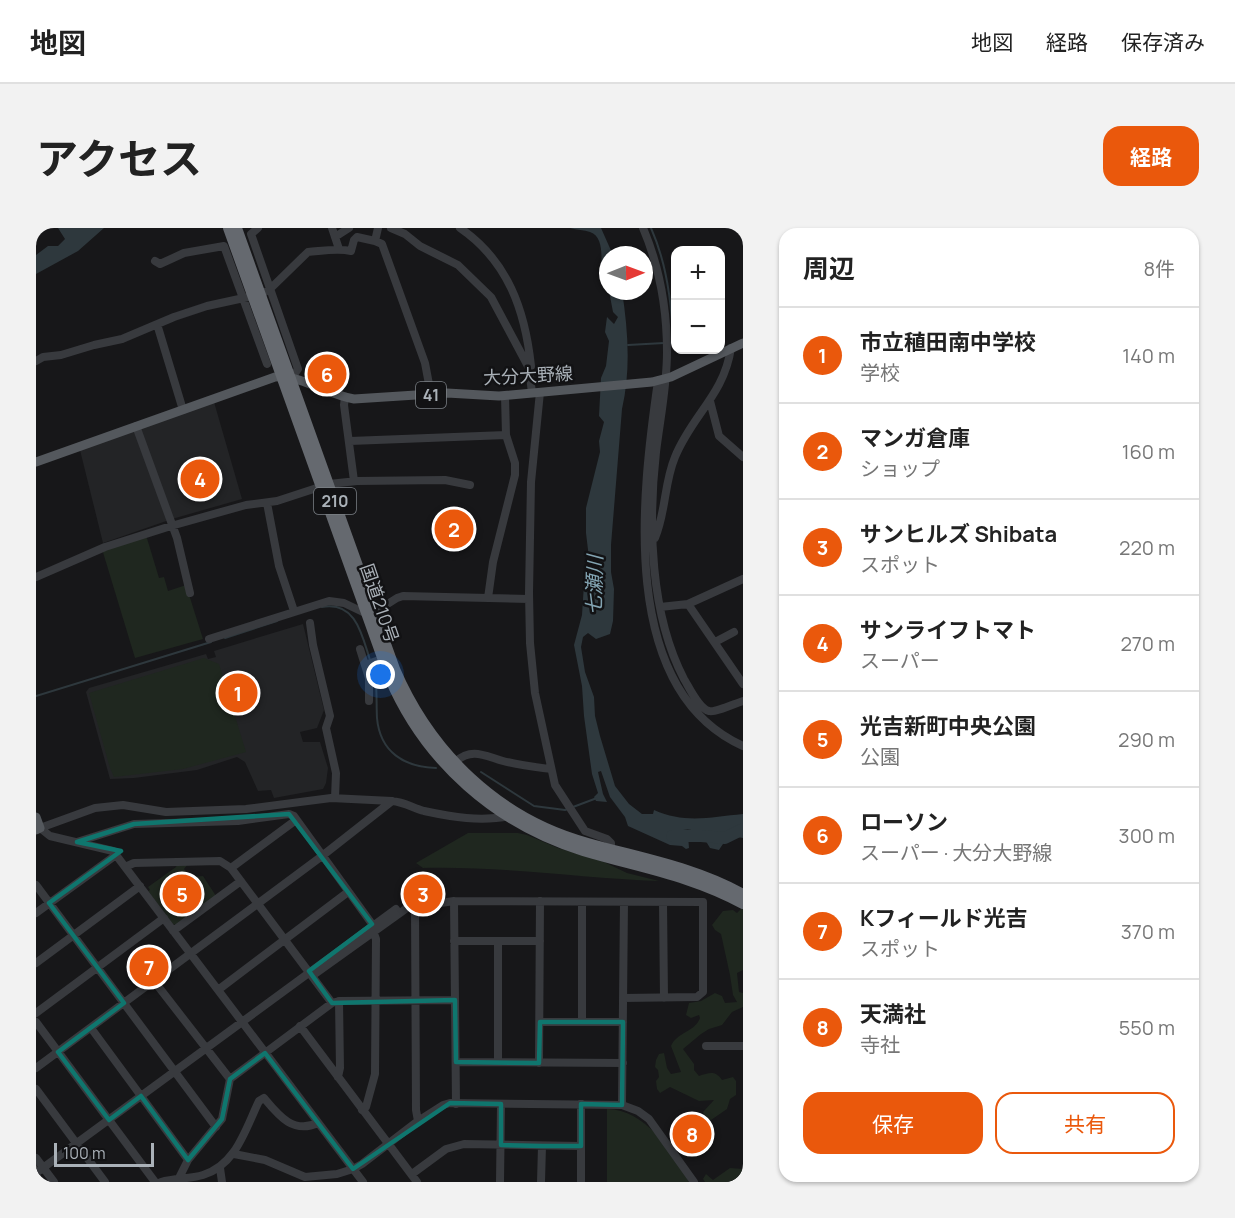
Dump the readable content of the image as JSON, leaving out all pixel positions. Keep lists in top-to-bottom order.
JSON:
{
  "streets": {
    "highway": ["210", "国道210号"],
    "main road": ["大分大野線", "41"]
  },
  "crossings": [
    ["大分大野線", "国道210号"]
  ],
  "water": ["七瀬川"],
  "scale_bar": "100 m",
  "north": "right",
  "page": {
    "header": "地図",
    "nav": ["地図", "経路", "保存済み"],
    "title": "アクセス",
    "buttons": [
      "経路",
      ["保存", "共有"]
    ],
    "heading": ["周辺", "8件"],
    "map_buttons": ["+", "−"],
    "list": [
      {
        "mark": "1",
        "name": "市立稙田南中学校",
        "note": "学校",
        "value": "140 m"
      },
      {
        "mark": "2",
        "name": "マンガ倉庫",
        "note": "ショップ",
        "value": "160 m"
      },
      {
        "mark": "3",
        "name": "サンヒルズ Shibata",
        "note": "スポット",
        "value": "220 m"
      },
      {
        "mark": "4",
        "name": "サンライフトマト",
        "note": "スーパー",
        "value": "270 m"
      },
      {
        "mark": "5",
        "name": "光吉新町中央公園",
        "note": "公園",
        "value": "290 m"
      },
      {
        "mark": "6",
        "name": "ローソン",
        "note": "スーパー · 大分大野線",
        "value": "300 m"
      },
      {
        "mark": "7",
        "name": "Kフィールド光吉",
        "note": "スポット",
        "value": "370 m"
      },
      {
        "mark": "8",
        "name": "天満社",
        "note": "寺社",
        "value": "550 m"
      }
    ],
    "pins": [
      "6",
      "4",
      "2",
      "1",
      "3",
      "5",
      "7",
      "8"
    ],
    "scale": "100 m"
  }
}
